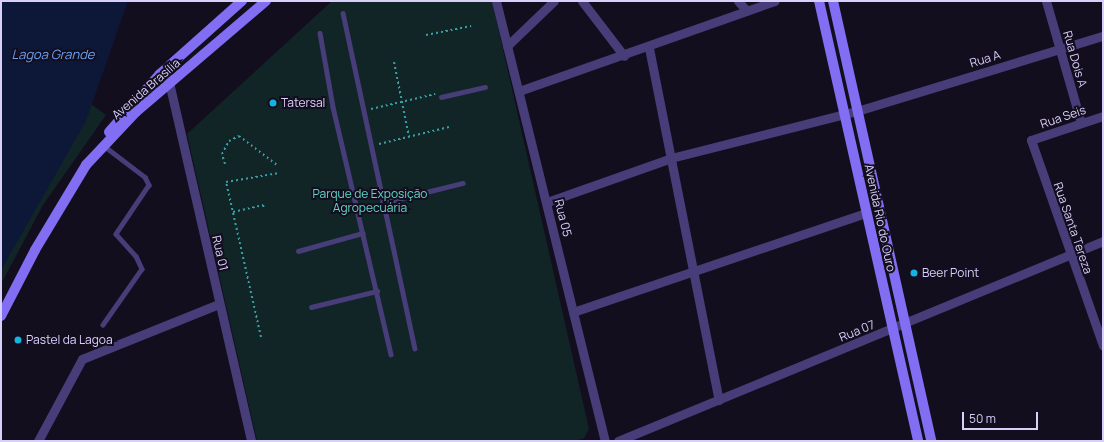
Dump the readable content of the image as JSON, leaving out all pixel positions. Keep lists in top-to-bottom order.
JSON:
{
  "streets": {
    "main road": ["Avenida Brasília", "Avenida Rio do Ouro"],
    "street": [
      "Rua A",
      "Rua Dois A",
      "Rua Seis",
      "Rua 05",
      "Rua Santa Tereza",
      "Rua 01",
      "Rua 07"
    ]
  },
  "crossings": [
    ["Rua A", "Rua Dois A"],
    ["Rua A", "Rua 05"],
    ["Rua A", "Avenida Rio do Ouro"],
    ["Rua Dois A", "Rua Seis"],
    ["Avenida Brasília", "Rua 01"],
    ["Rua Seis", "Rua Santa Tereza"],
    ["Avenida Rio do Ouro", "Rua 07"],
    ["Rua Santa Tereza", "Rua 07"]
  ],
  "water": ["Lagoa Grande"],
  "parks": ["Parque de Exposição Agropecuária"],
  "places": ["Tatersal", "Beer Point", "Pastel da Lagoa"],
  "scale_bar": "50 m"
}
